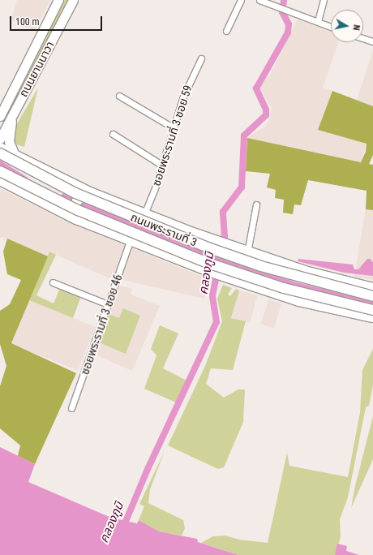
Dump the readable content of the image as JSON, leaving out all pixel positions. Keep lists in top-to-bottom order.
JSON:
{
  "streets": {
    "main road": ["ถนนยานนาวา", "ถนนพระรามที่ 3"],
    "street": ["ซอยพระรามที่ 3 ซอย 59", "ซอยพระรามที่ 3 ซอย 46"]
  },
  "crossings": [
    ["ซอยพระรามที่ 3 ซอย 59", "ถนนพระรามที่ 3"],
    ["ถนนพระรามที่ 3", "ซอยพระรามที่ 3 ซอย 46"]
  ],
  "water": ["คลองภูมิ"],
  "scale_bar": "100 m",
  "north": "right"
}
